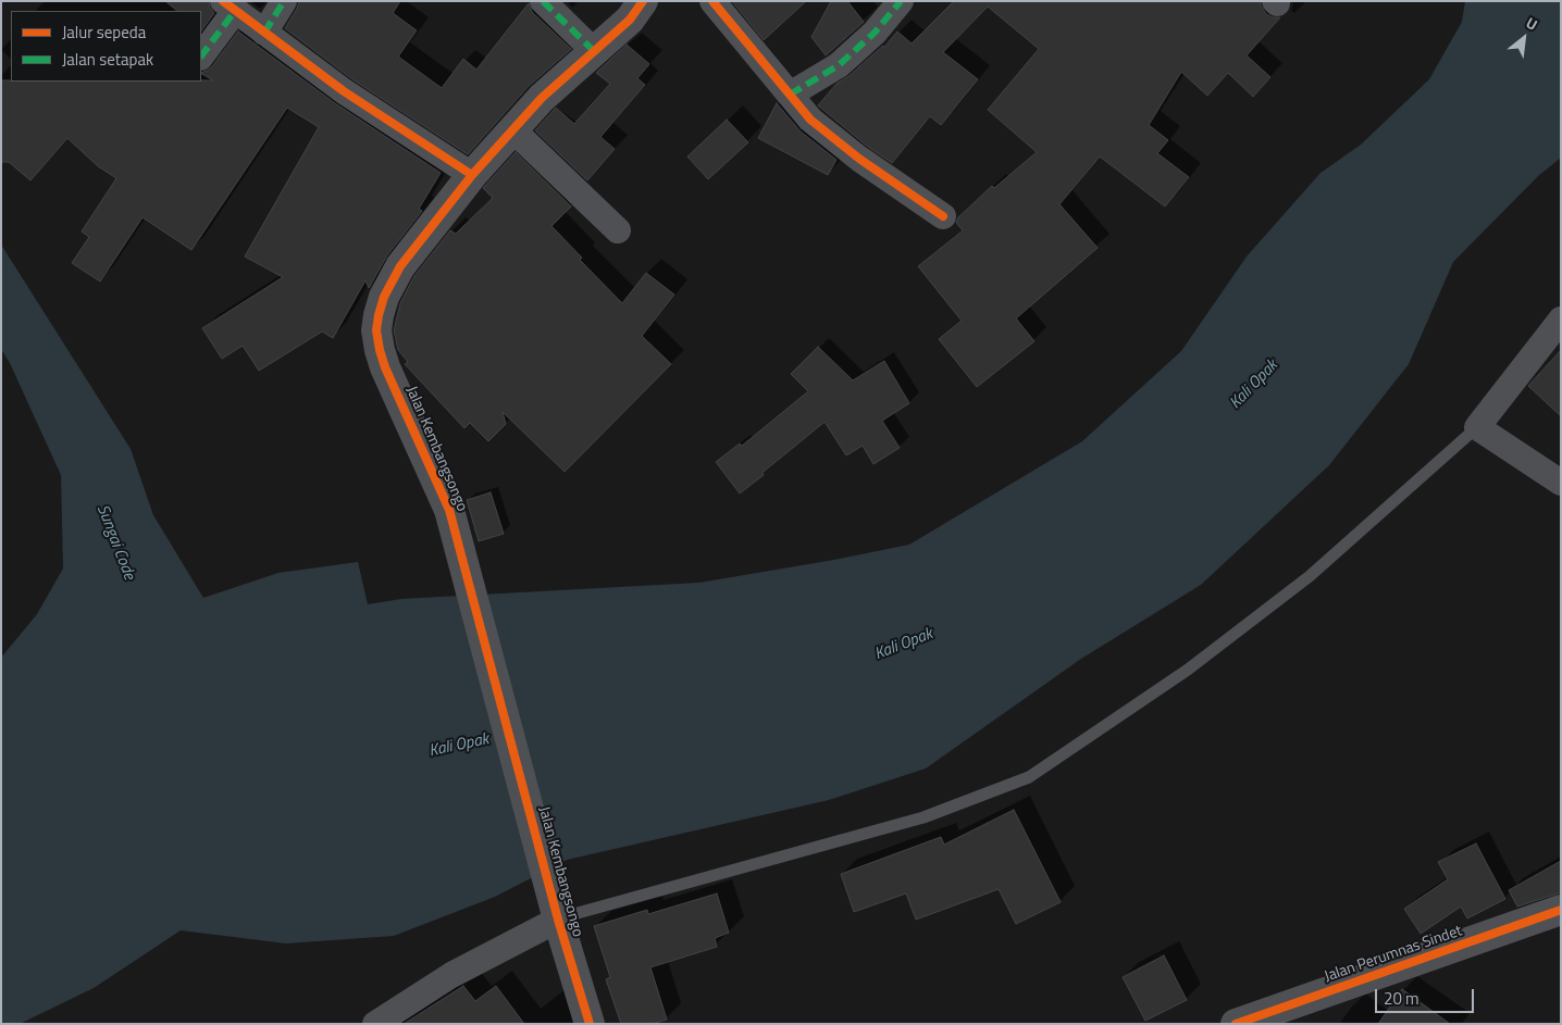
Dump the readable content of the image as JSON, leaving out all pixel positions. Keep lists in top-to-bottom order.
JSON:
{
  "streets": {
    "street": ["Jalan Kembangsongo", "Jalan Perumnas Sindet"]
  },
  "water": ["Kali Opak", "Sungai Code"],
  "legend": ["Jalur sepeda", "Jalan setapak"],
  "scale_bar": "20 m",
  "north": "top right"
}
